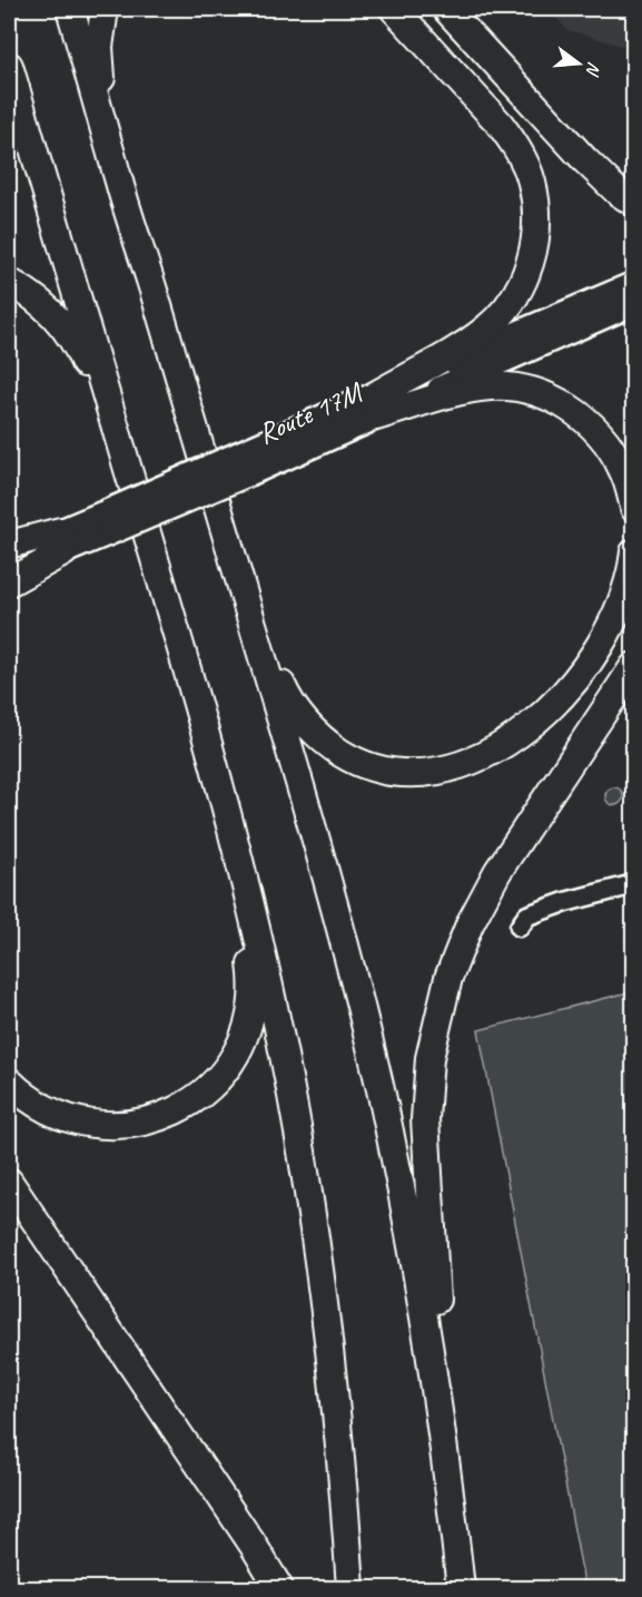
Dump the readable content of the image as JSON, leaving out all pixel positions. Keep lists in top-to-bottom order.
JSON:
{
  "streets": {
    "main road": ["Route 17M"]
  },
  "north": "right"
}
